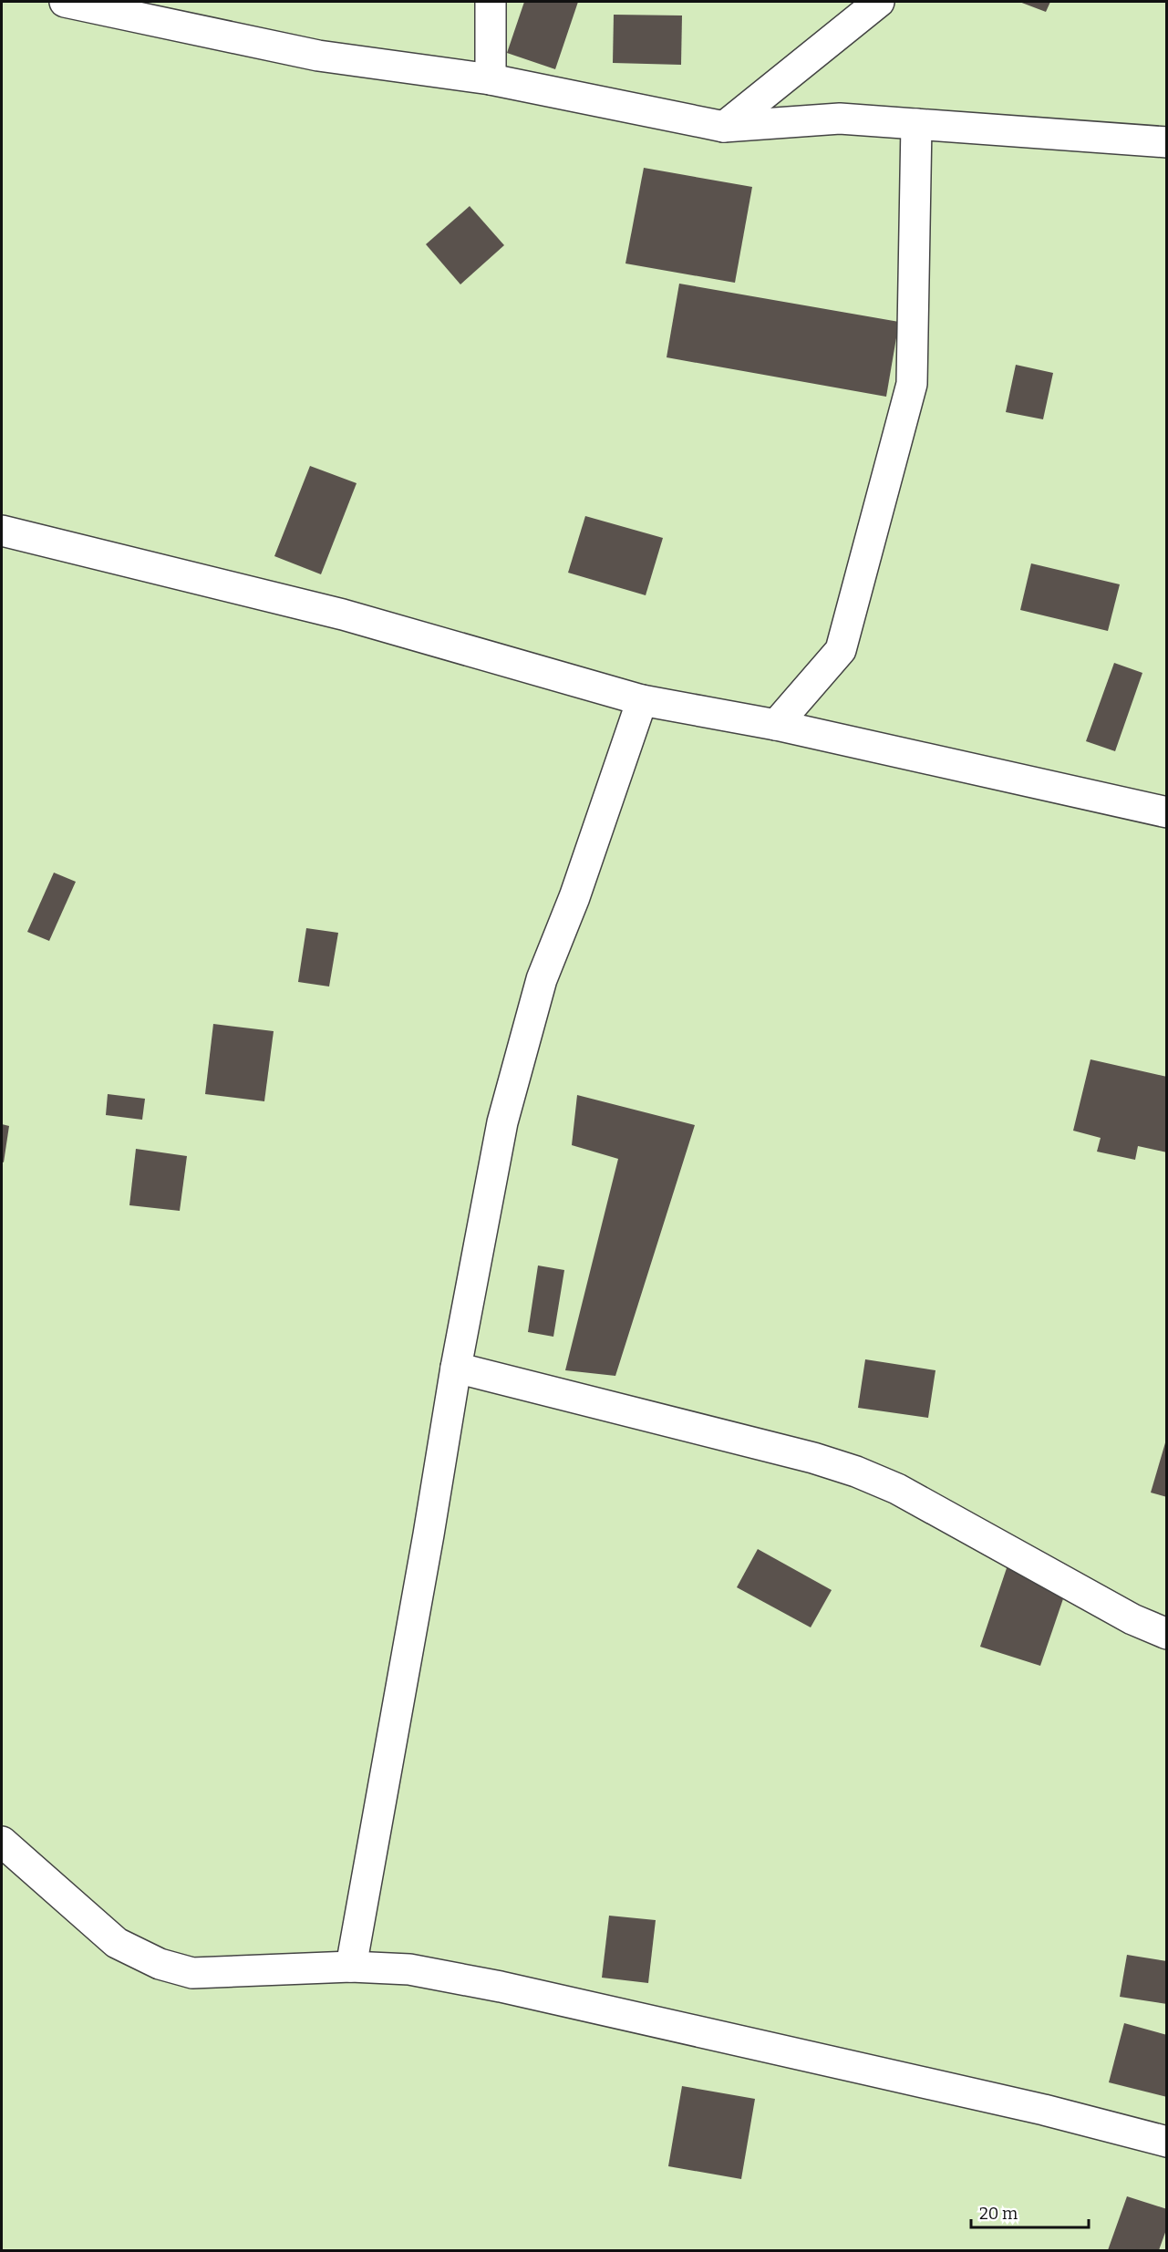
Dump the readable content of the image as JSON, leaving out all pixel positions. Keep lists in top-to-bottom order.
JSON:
{
  "scale_bar": "20 m"
}
